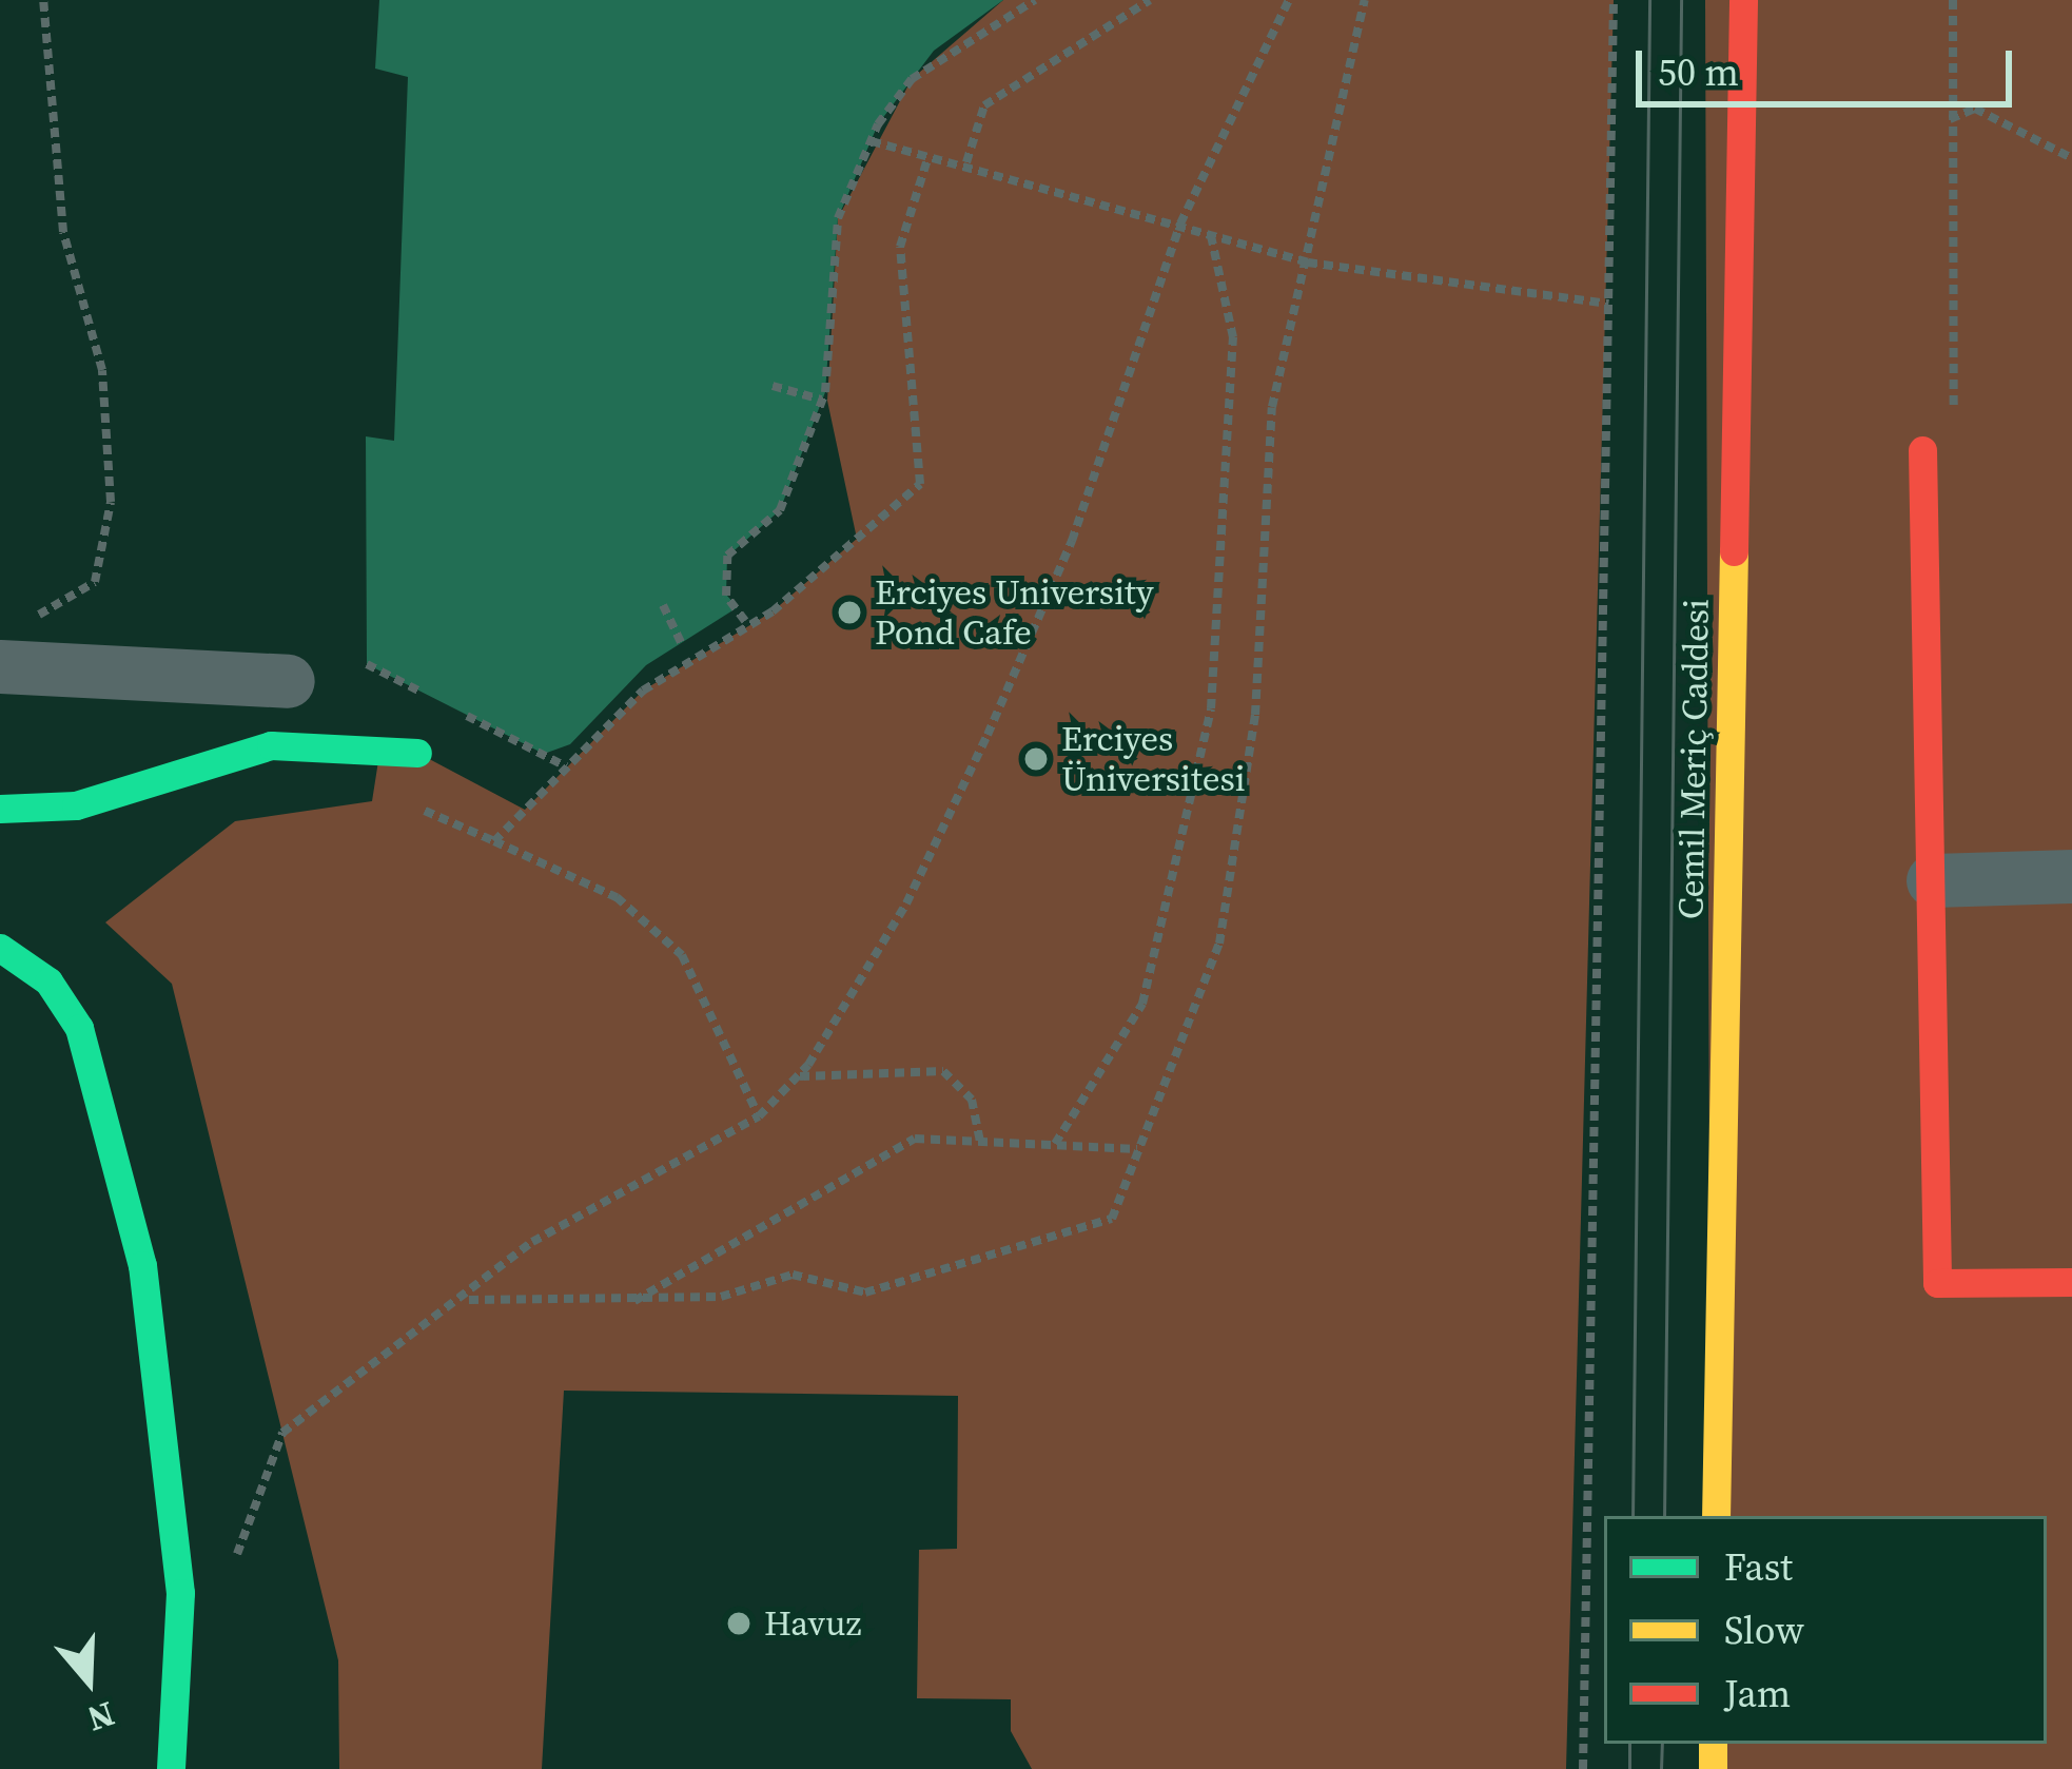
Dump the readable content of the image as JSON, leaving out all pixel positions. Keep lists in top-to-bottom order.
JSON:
{
  "streets": {
    "street": ["Cemil Meriç Caddesi"]
  },
  "places": ["Erciyes University Pond Cafe", "Erciyes Üniversitesi", "Havuz"],
  "legend": ["Fast", "Slow", "Jam"],
  "scale_bar": "50 m",
  "north": "bottom"
}
